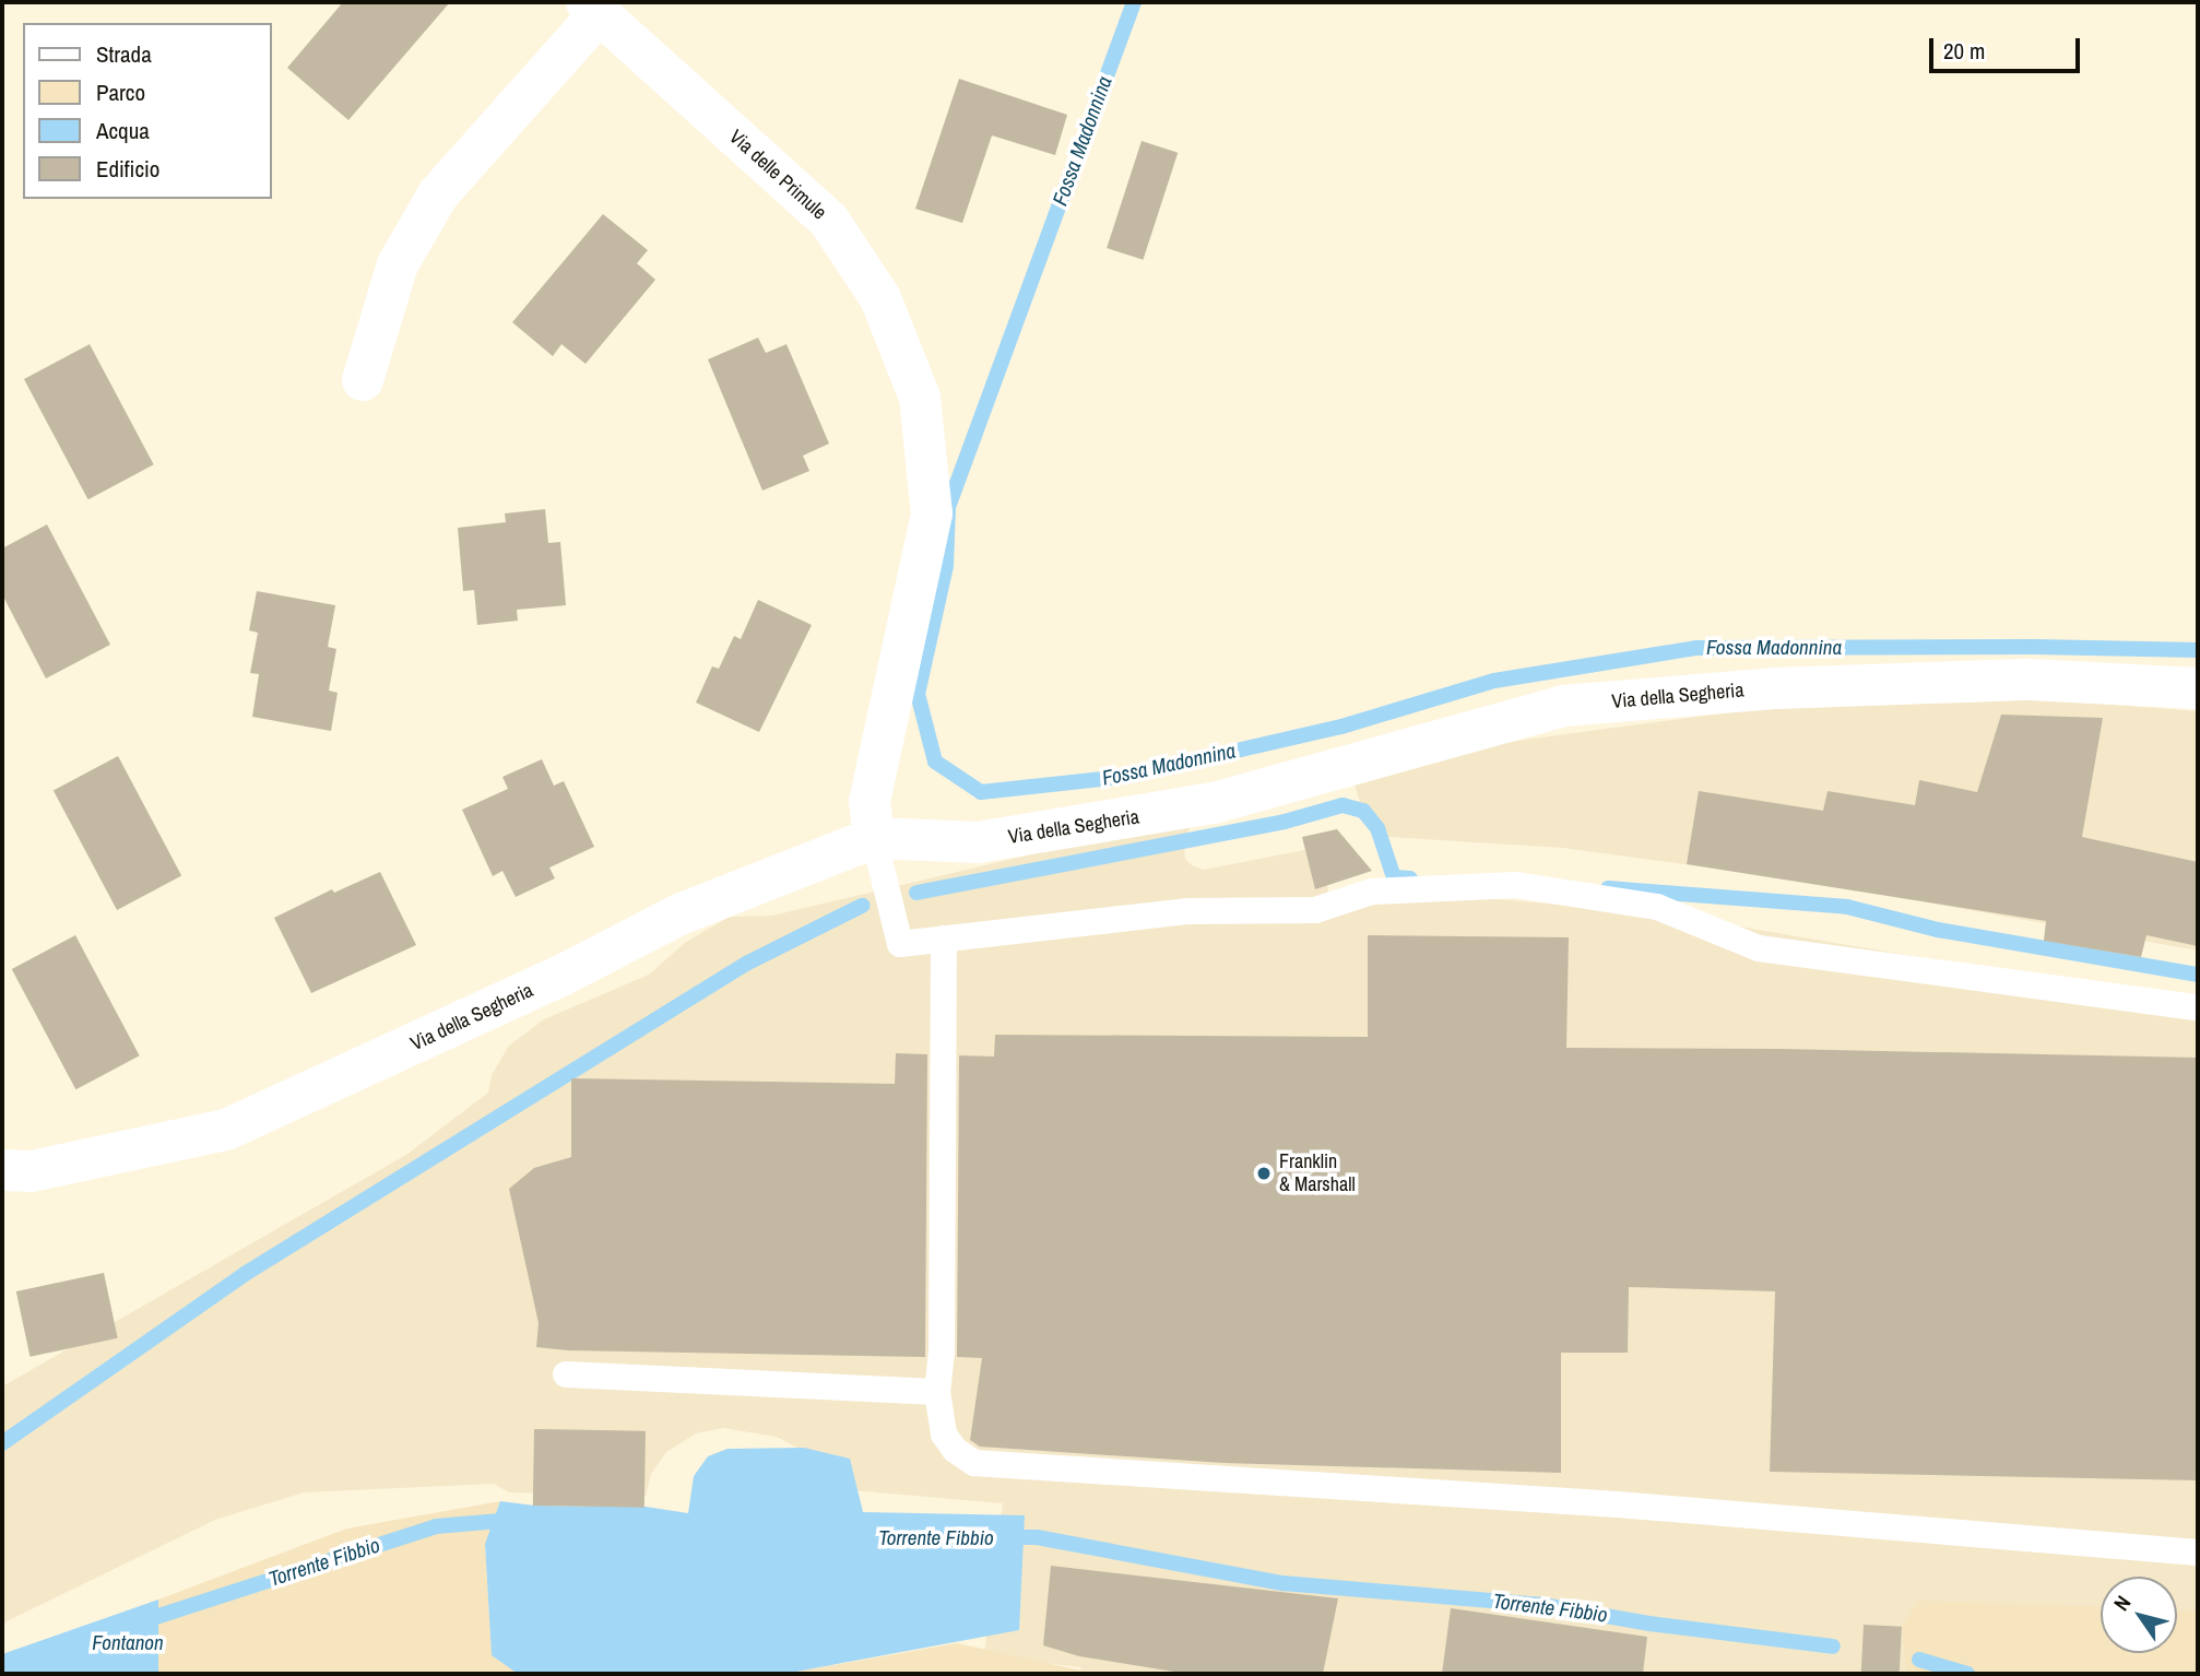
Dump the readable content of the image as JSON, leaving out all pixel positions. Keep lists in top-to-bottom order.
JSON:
{
  "streets": {
    "street": ["Via delle Primule", "Via della Segheria"]
  },
  "crossings": [
    ["Via delle Primule", "Via della Segheria"]
  ],
  "water": ["Fossa Madonnina", "Torrente Fibbio", "Fontanon"],
  "places": ["Franklin & Marshall"],
  "legend": [
    "Strada",
    "Parco",
    "Acqua",
    "Edificio"
  ],
  "scale_bar": "20 m",
  "north": "top left"
}
